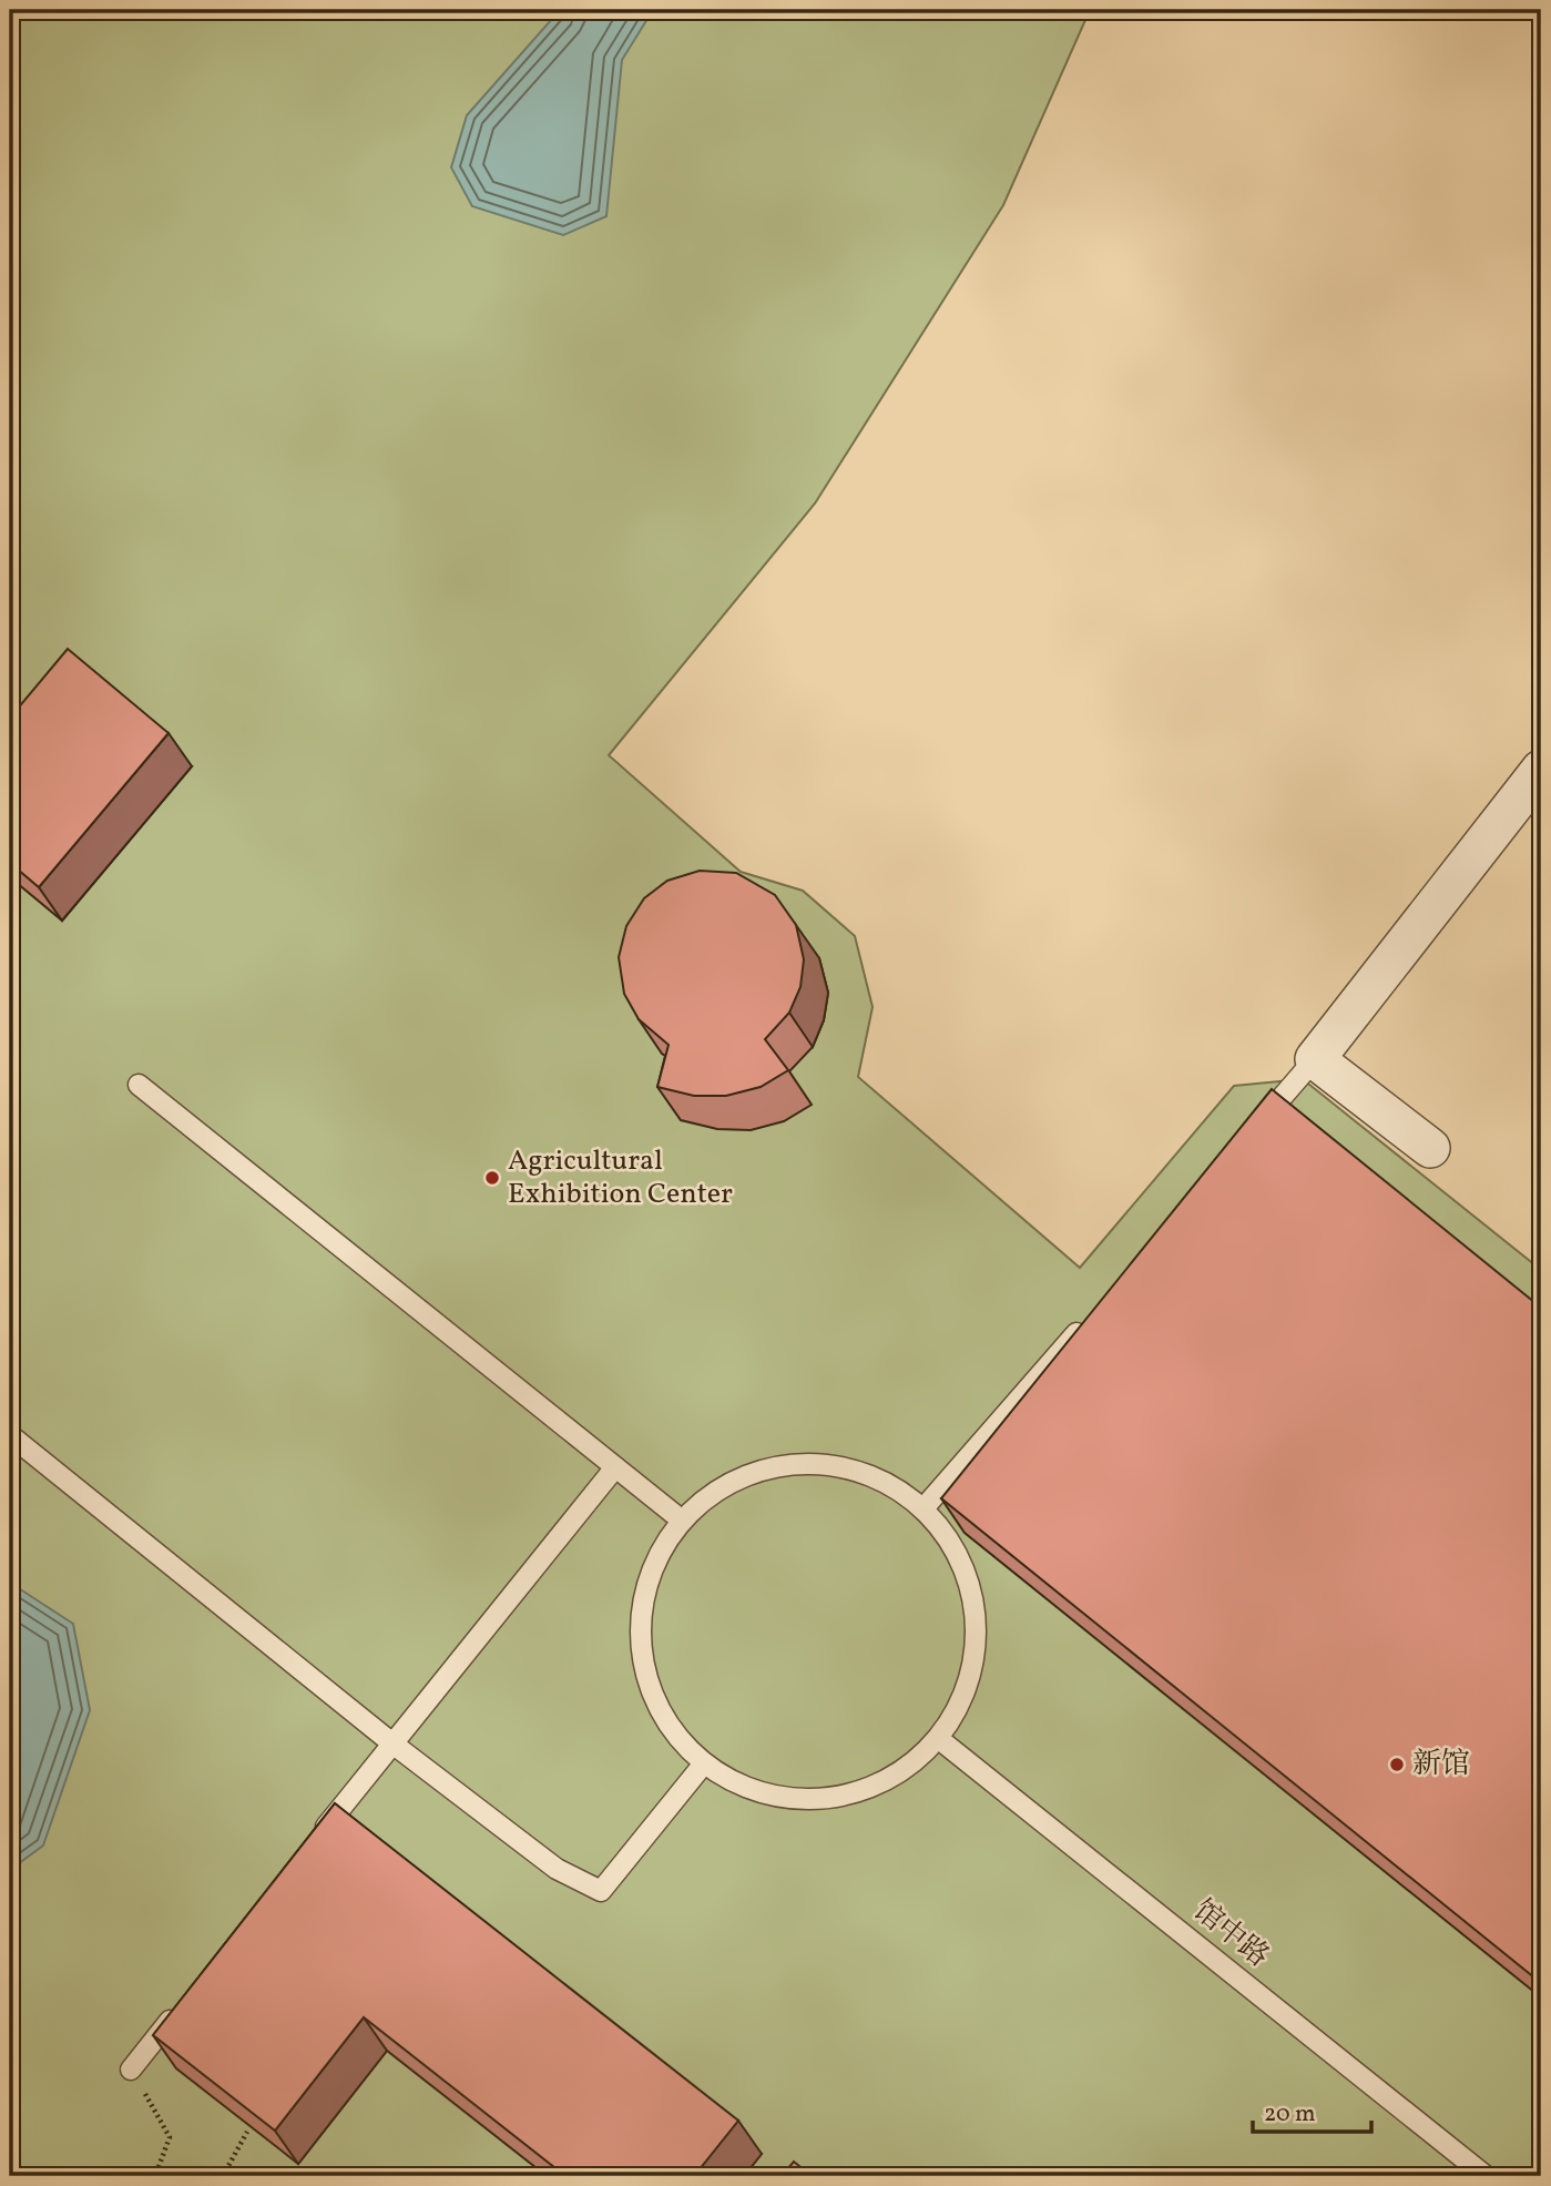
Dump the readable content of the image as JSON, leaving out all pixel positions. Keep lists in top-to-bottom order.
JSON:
{
  "streets": {
    "lane": ["馆中路"]
  },
  "places": ["Agricultural Exhibition Center", "新馆"],
  "scale_bar": "20 m"
}
